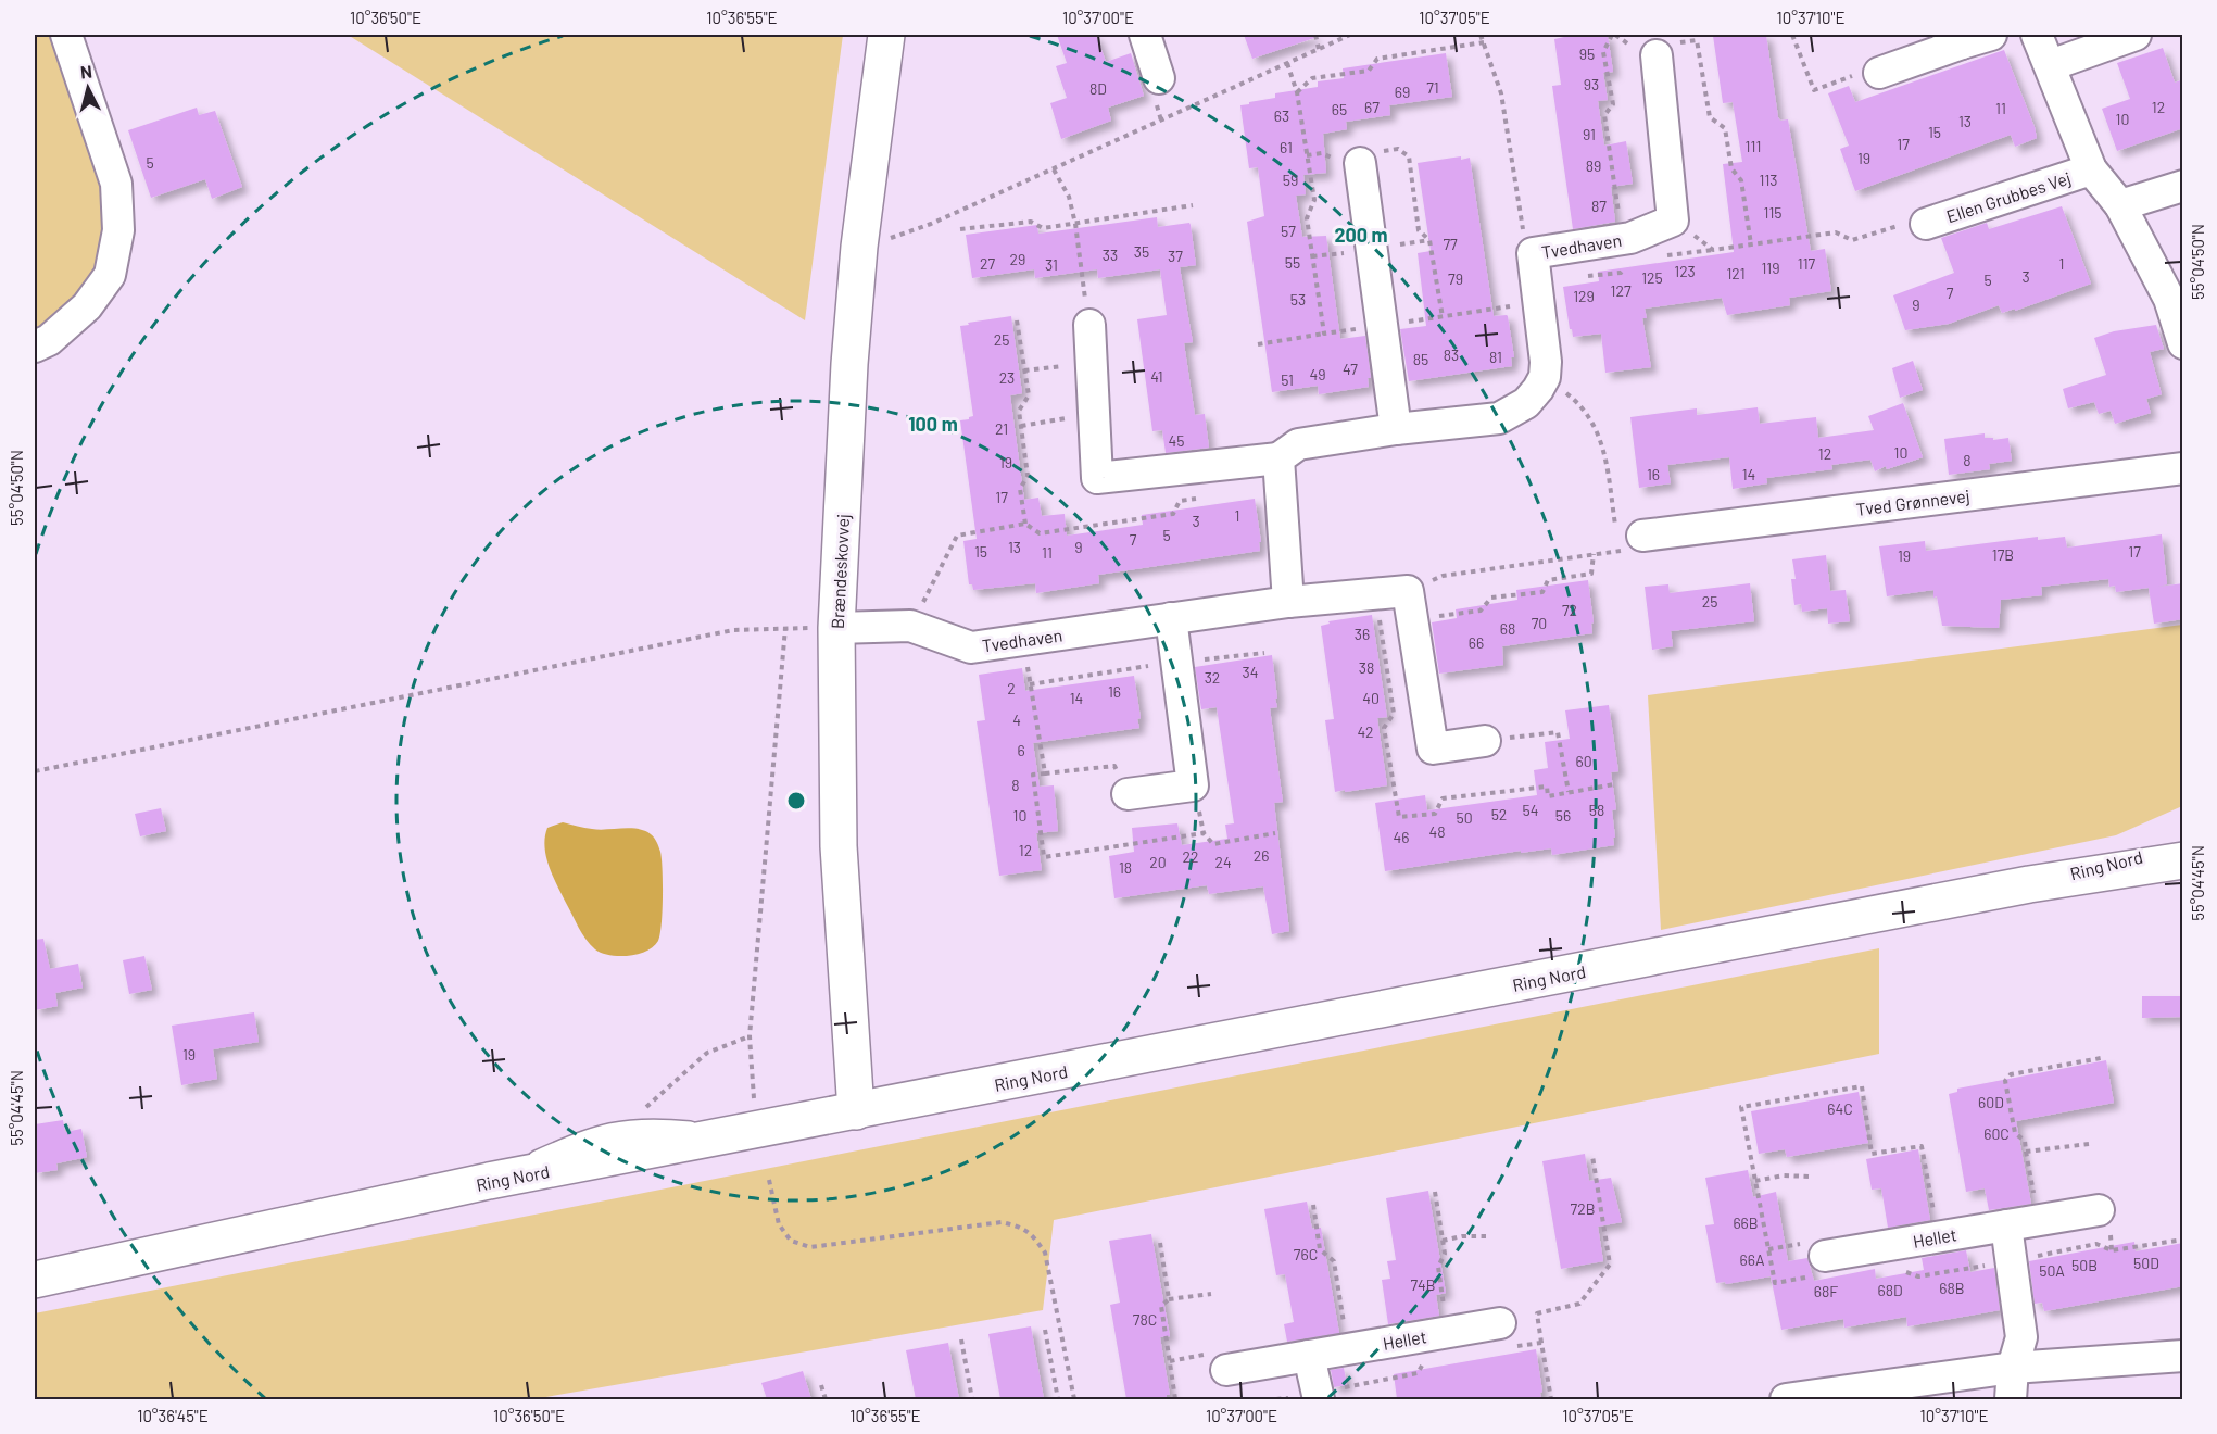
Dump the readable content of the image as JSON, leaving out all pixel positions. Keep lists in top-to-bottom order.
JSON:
{
  "streets": {
    "main road": ["Brændeskovvej", "Ring Nord"],
    "street": [
      "Ellen Grubbes Vej",
      "Tvedhaven",
      "Tved Grønnevej",
      "Hellet"
    ]
  },
  "crossings": [
    ["Tvedhaven", "Brændeskovvej"],
    ["Brændeskovvej", "Ring Nord"]
  ],
  "house_numbers": [
    "95",
    "93",
    "71",
    "8D",
    "69",
    "67",
    "12",
    "11",
    "65",
    "63",
    "10",
    "13",
    "15",
    "91",
    "17",
    "111",
    "61",
    "19",
    "5",
    "89",
    "59",
    "113",
    "87",
    "115",
    "57",
    "77",
    "35",
    "33",
    "37",
    "29",
    "55",
    "27",
    "117",
    "1",
    "31",
    "119",
    "123",
    "121",
    "3",
    "125",
    "79",
    "5",
    "127",
    "7",
    "129",
    "53",
    "9",
    "25",
    "83",
    "81",
    "85",
    "47",
    "49",
    "41",
    "23",
    "51",
    "21",
    "45",
    "10",
    "12",
    "8",
    "19",
    "16",
    "14",
    "17",
    "1",
    "3",
    "5",
    "7",
    "13",
    "9",
    "15",
    "17",
    "11",
    "17B",
    "19",
    "25",
    "72",
    "70",
    "68",
    "36",
    "66",
    "38",
    "34",
    "32",
    "2",
    "16",
    "14",
    "40",
    "4",
    "42",
    "6",
    "60",
    "8",
    "54",
    "58",
    "52",
    "10",
    "56",
    "50",
    "48",
    "46",
    "12",
    "26",
    "22",
    "20",
    "24",
    "18",
    "19",
    "60D",
    "64C",
    "60C",
    "72B",
    "66B",
    "76C",
    "66A",
    "50D",
    "50B",
    "50A",
    "74B",
    "68B",
    "68D",
    "68F",
    "78C"
  ],
  "north": "top",
  "coordinates": [
    "10°36'50\"E",
    "10°36'55\"E",
    "10°37'00\"E",
    "10°37'05\"E",
    "10°37'10\"E",
    "55°04'50\"N",
    "55°04'45\"N",
    "10°36'45\"E"
  ],
  "rings": ["200 m", "100 m"]
}
